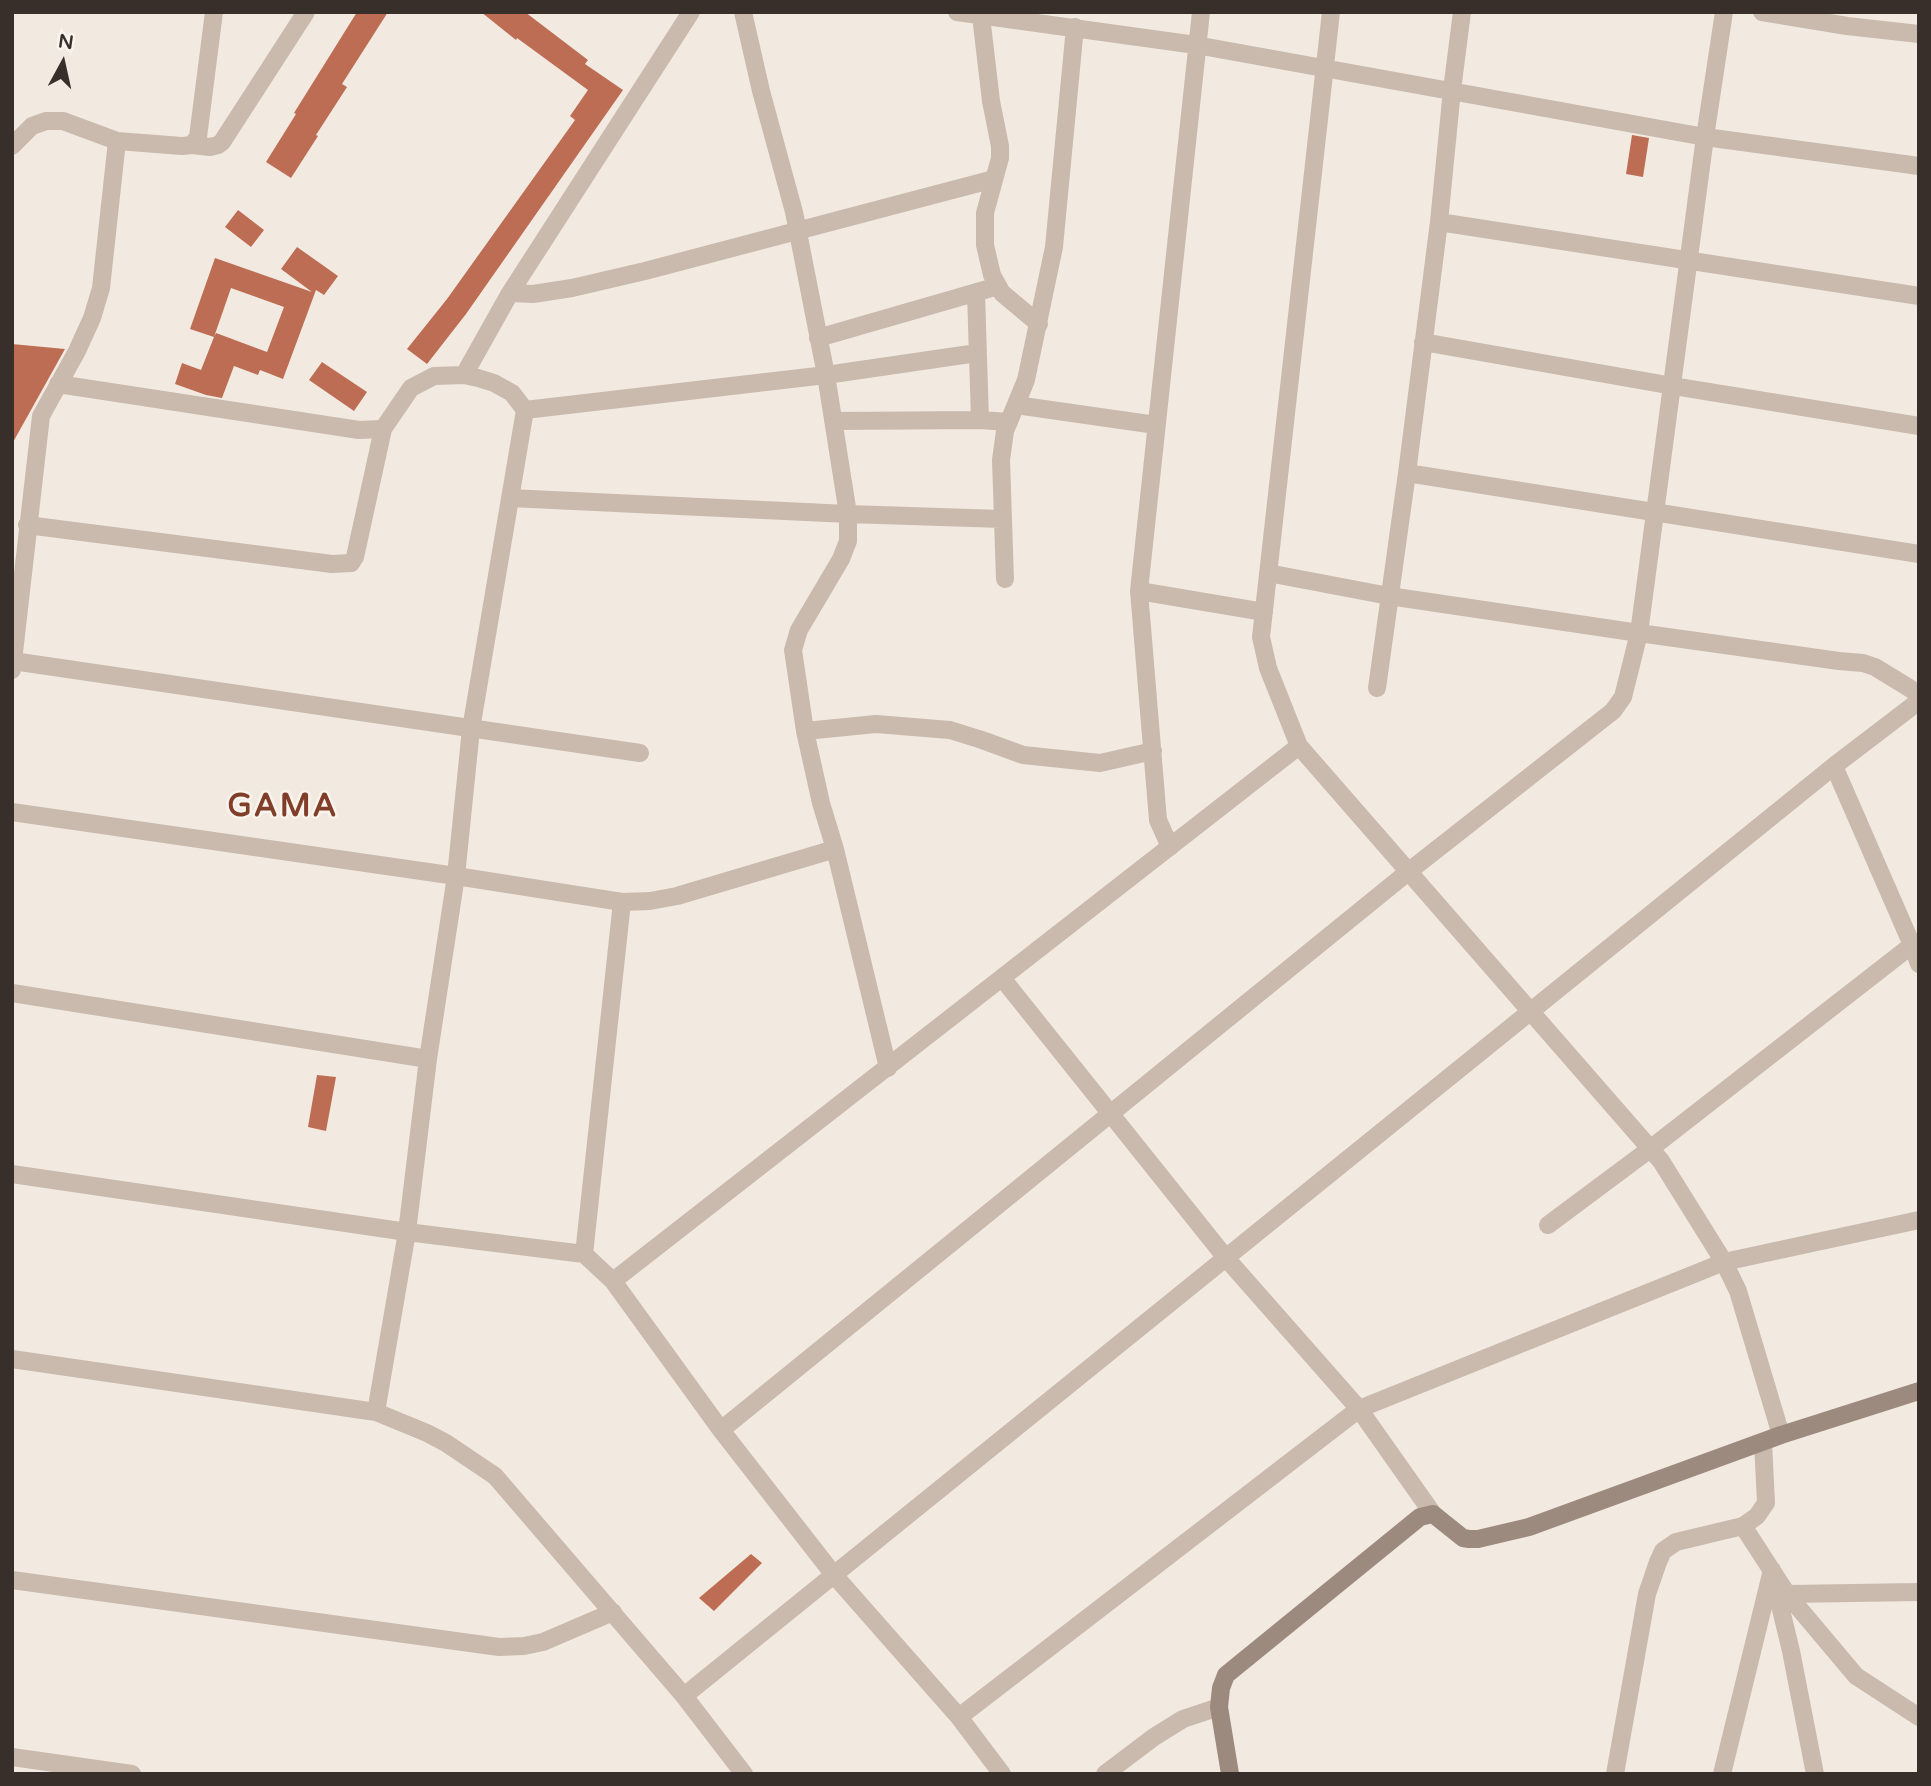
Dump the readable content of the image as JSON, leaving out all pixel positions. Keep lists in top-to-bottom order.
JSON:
{
  "districts": ["GAMA"],
  "north": "top"
}
